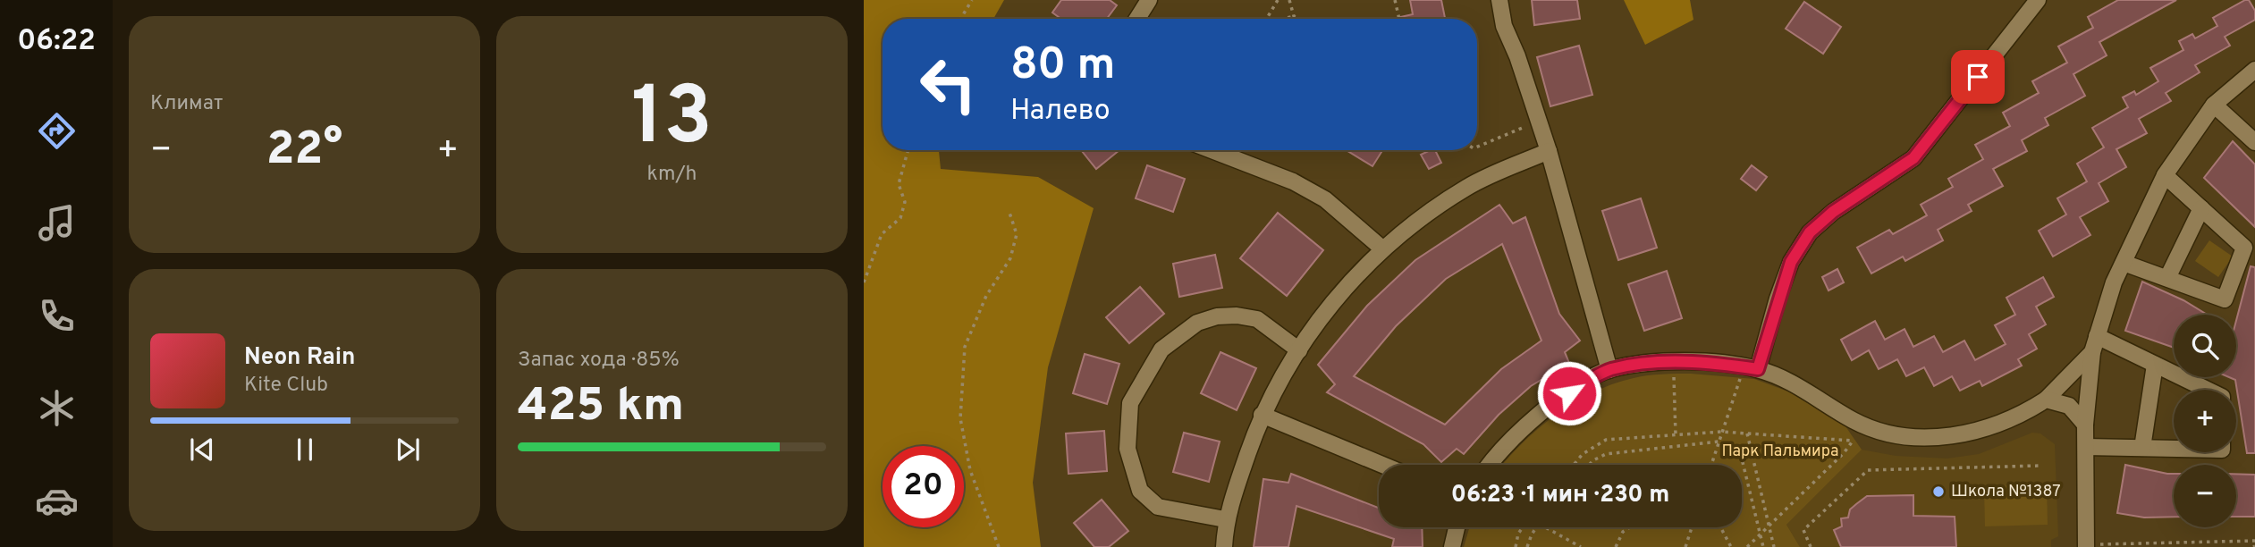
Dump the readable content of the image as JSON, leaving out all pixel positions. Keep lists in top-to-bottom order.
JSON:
{
  "parks": ["Парк Пальмира"],
  "places": ["Школа №1387"],
  "page": {
    "tabs": "06:22",
    "tile": [
      "Климат",
      ["13", "km/h"],
      ["Запас хода · 85%", "425 km"]
    ],
    "turn": ["80 m", "Налево"],
    "heat": ["−", "22°", "+"],
    "map_buttons": ["+", "−"],
    "song": ["Neon Rain", "Kite Club"],
    "limit": "20",
    "trip": "06:23 · 1 мин · 230 m"
  }
}
